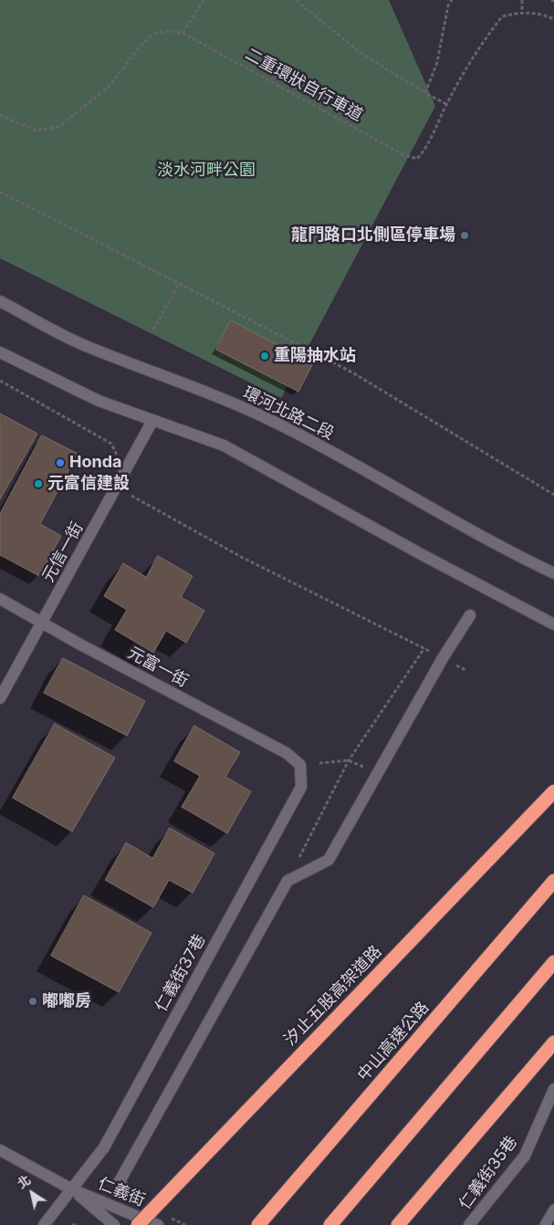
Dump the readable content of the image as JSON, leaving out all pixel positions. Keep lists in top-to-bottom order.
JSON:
{
  "streets": {
    "highway": ["汐止五股高架道路", "中山高速公路"],
    "street": [
      "環河北路二段",
      "元信一街",
      "元富一街",
      "仁義街37巷",
      "仁義街35巷",
      "仁義街"
    ],
    "path": ["二重環狀自行車道"]
  },
  "crossings": [
    ["元信一街", "元富一街"],
    ["元富一街", "仁義街37巷"],
    ["仁義街37巷", "仁義街"]
  ],
  "parks": ["淡水河畔公園"],
  "places": [
    "龍門路口北側區停車場",
    "重陽抽水站",
    "Honda",
    "元富信建設",
    "嘟嘟房"
  ],
  "north": "top left"
}
